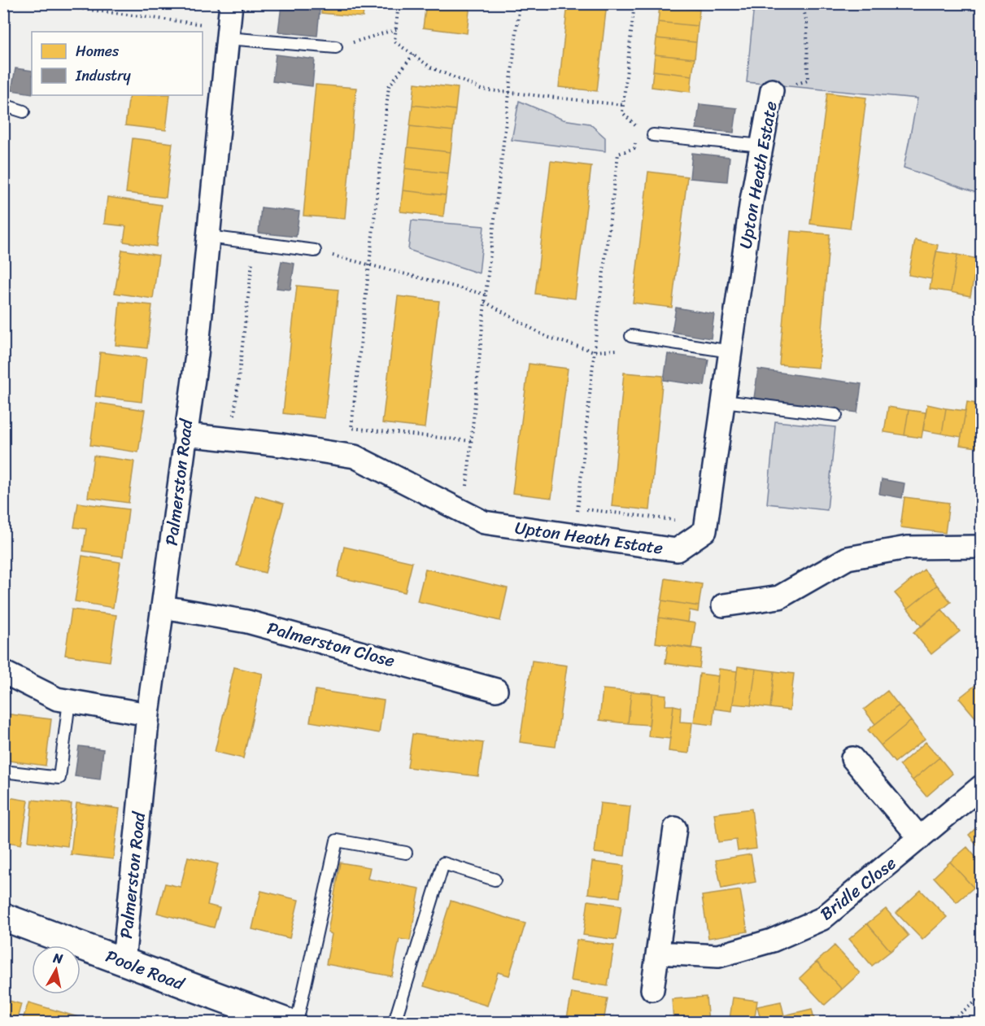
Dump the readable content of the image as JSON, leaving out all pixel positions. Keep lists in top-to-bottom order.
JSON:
{
  "streets": {
    "main road": ["Poole Road"],
    "street": [
      "Upton Heath Estate",
      "Palmerston Road",
      "Palmerston Close",
      "Bridle Close"
    ]
  },
  "crossings": [
    ["Upton Heath Estate", "Palmerston Road"],
    ["Palmerston Road", "Palmerston Close"],
    ["Palmerston Road", "Poole Road"]
  ],
  "legend": ["Homes", "Industry"],
  "north": "top"
}
